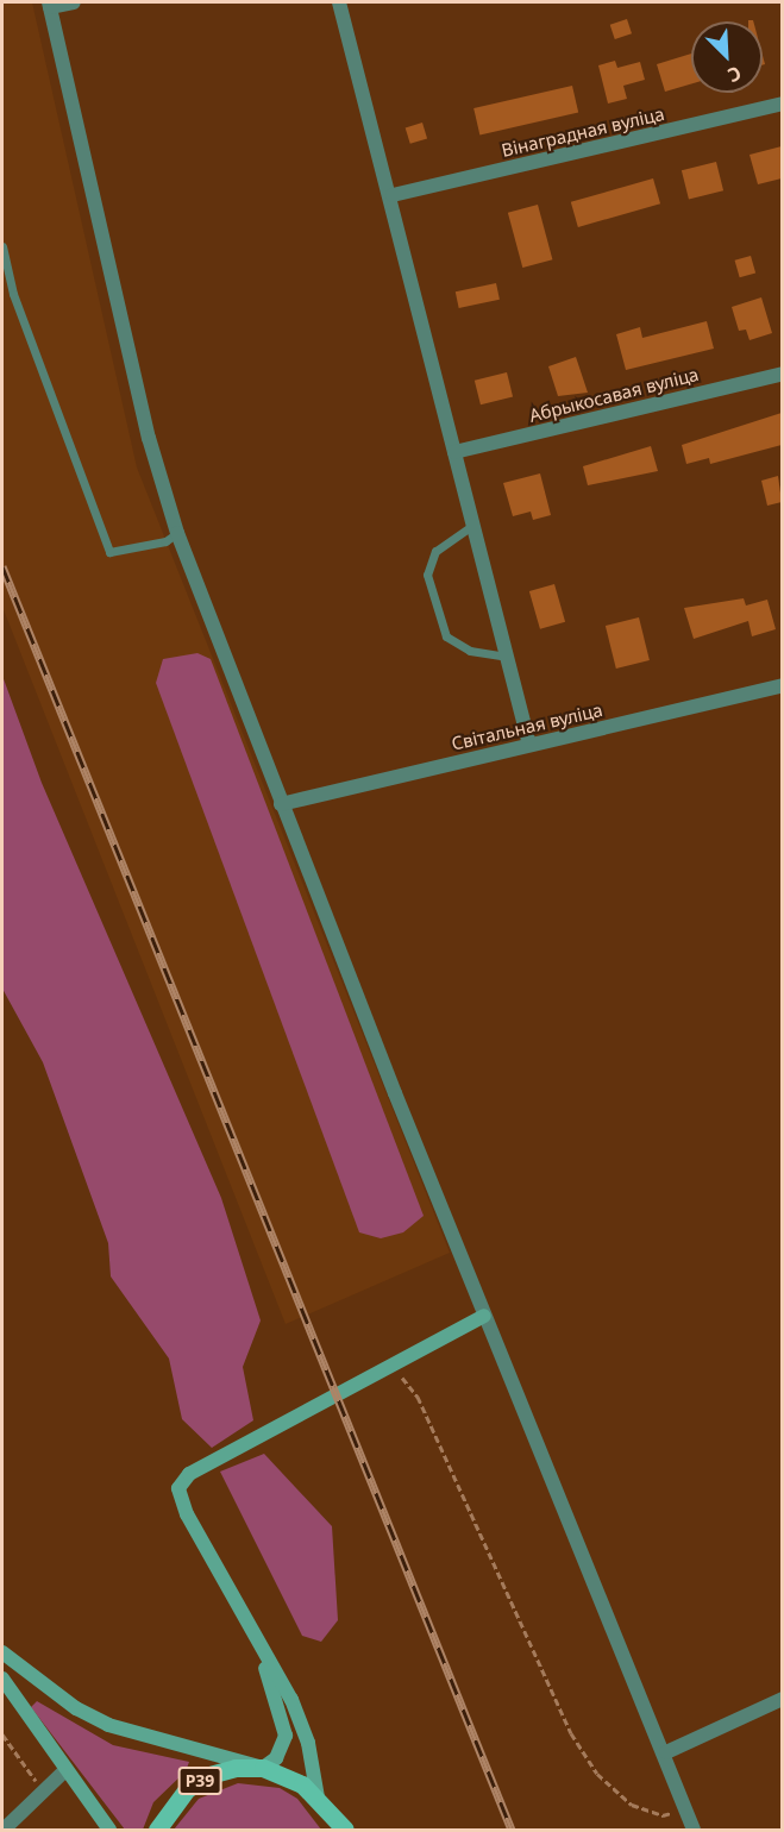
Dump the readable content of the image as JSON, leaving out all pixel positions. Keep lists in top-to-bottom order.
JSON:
{
  "streets": {
    "main road": ["Р39"],
    "street": ["Вінаградная вуліца", "Абрыкосавая вуліца", "Світальная вуліца"]
  },
  "north": "bottom right"
}
